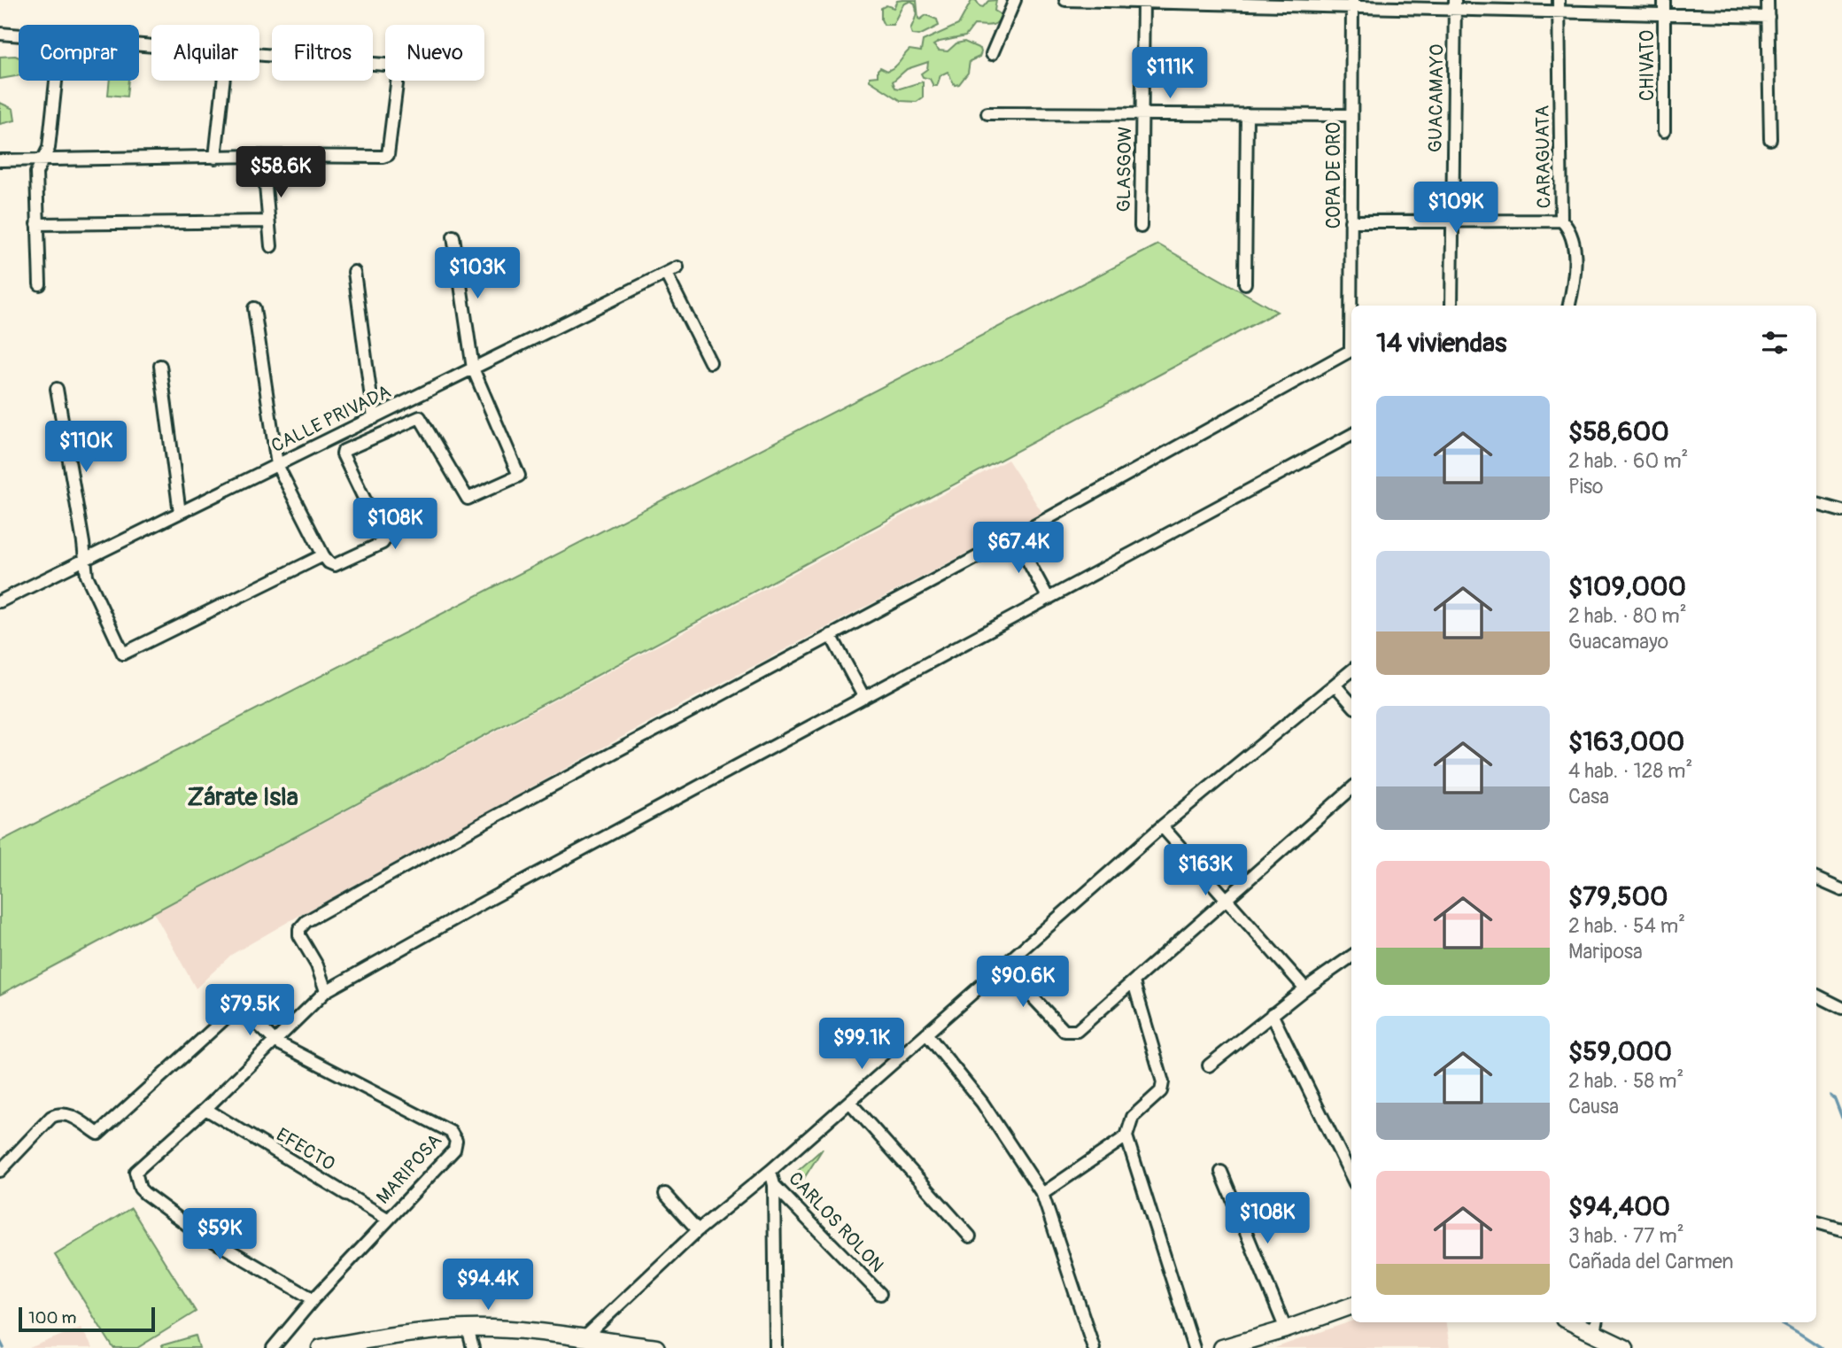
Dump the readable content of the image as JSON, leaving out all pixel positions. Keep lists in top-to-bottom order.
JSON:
{
  "streets": {
    "street": [
      "CHIVATO",
      "GUACAMAYO",
      "CARAGUATA",
      "GLASGOW",
      "COPA DE ORO",
      "CALLE PRIVADA",
      "EFECTO",
      "MARIPOSA",
      "CARLOS ROLON"
    ]
  },
  "crossings": [
    ["EFECTO", "MARIPOSA"]
  ],
  "districts": ["Zárate Isla"],
  "scale_bar": "100 m",
  "page": {
    "chip": [
      "Comprar",
      "Alquilar",
      "Filtros",
      "Nuevo"
    ],
    "price": [
      "$111K",
      "$58.6K",
      "$109K",
      "$103K",
      "$110K",
      "$108K",
      "$67.4K",
      "$163K",
      "$90.6K",
      "$79.5K",
      "$99.1K",
      "$108K",
      "$59K",
      "$94.4K"
    ],
    "heading": "14 viviendas",
    "list": [
      {
        "name": "$58,600",
        "note": "2 hab. · 60 m² · Piso"
      },
      {
        "name": "$109,000",
        "note": "2 hab. · 80 m² · Guacamayo"
      },
      {
        "name": "$163,000",
        "note": "4 hab. · 128 m² · Casa"
      },
      {
        "name": "$79,500",
        "note": "2 hab. · 54 m² · Mariposa"
      },
      {
        "name": "$59,000",
        "note": "2 hab. · 58 m² · Causa"
      },
      {
        "name": "$94,400",
        "note": "3 hab. · 77 m² · Cañada del Carmen"
      }
    ],
    "scale": "100 m"
  }
}
